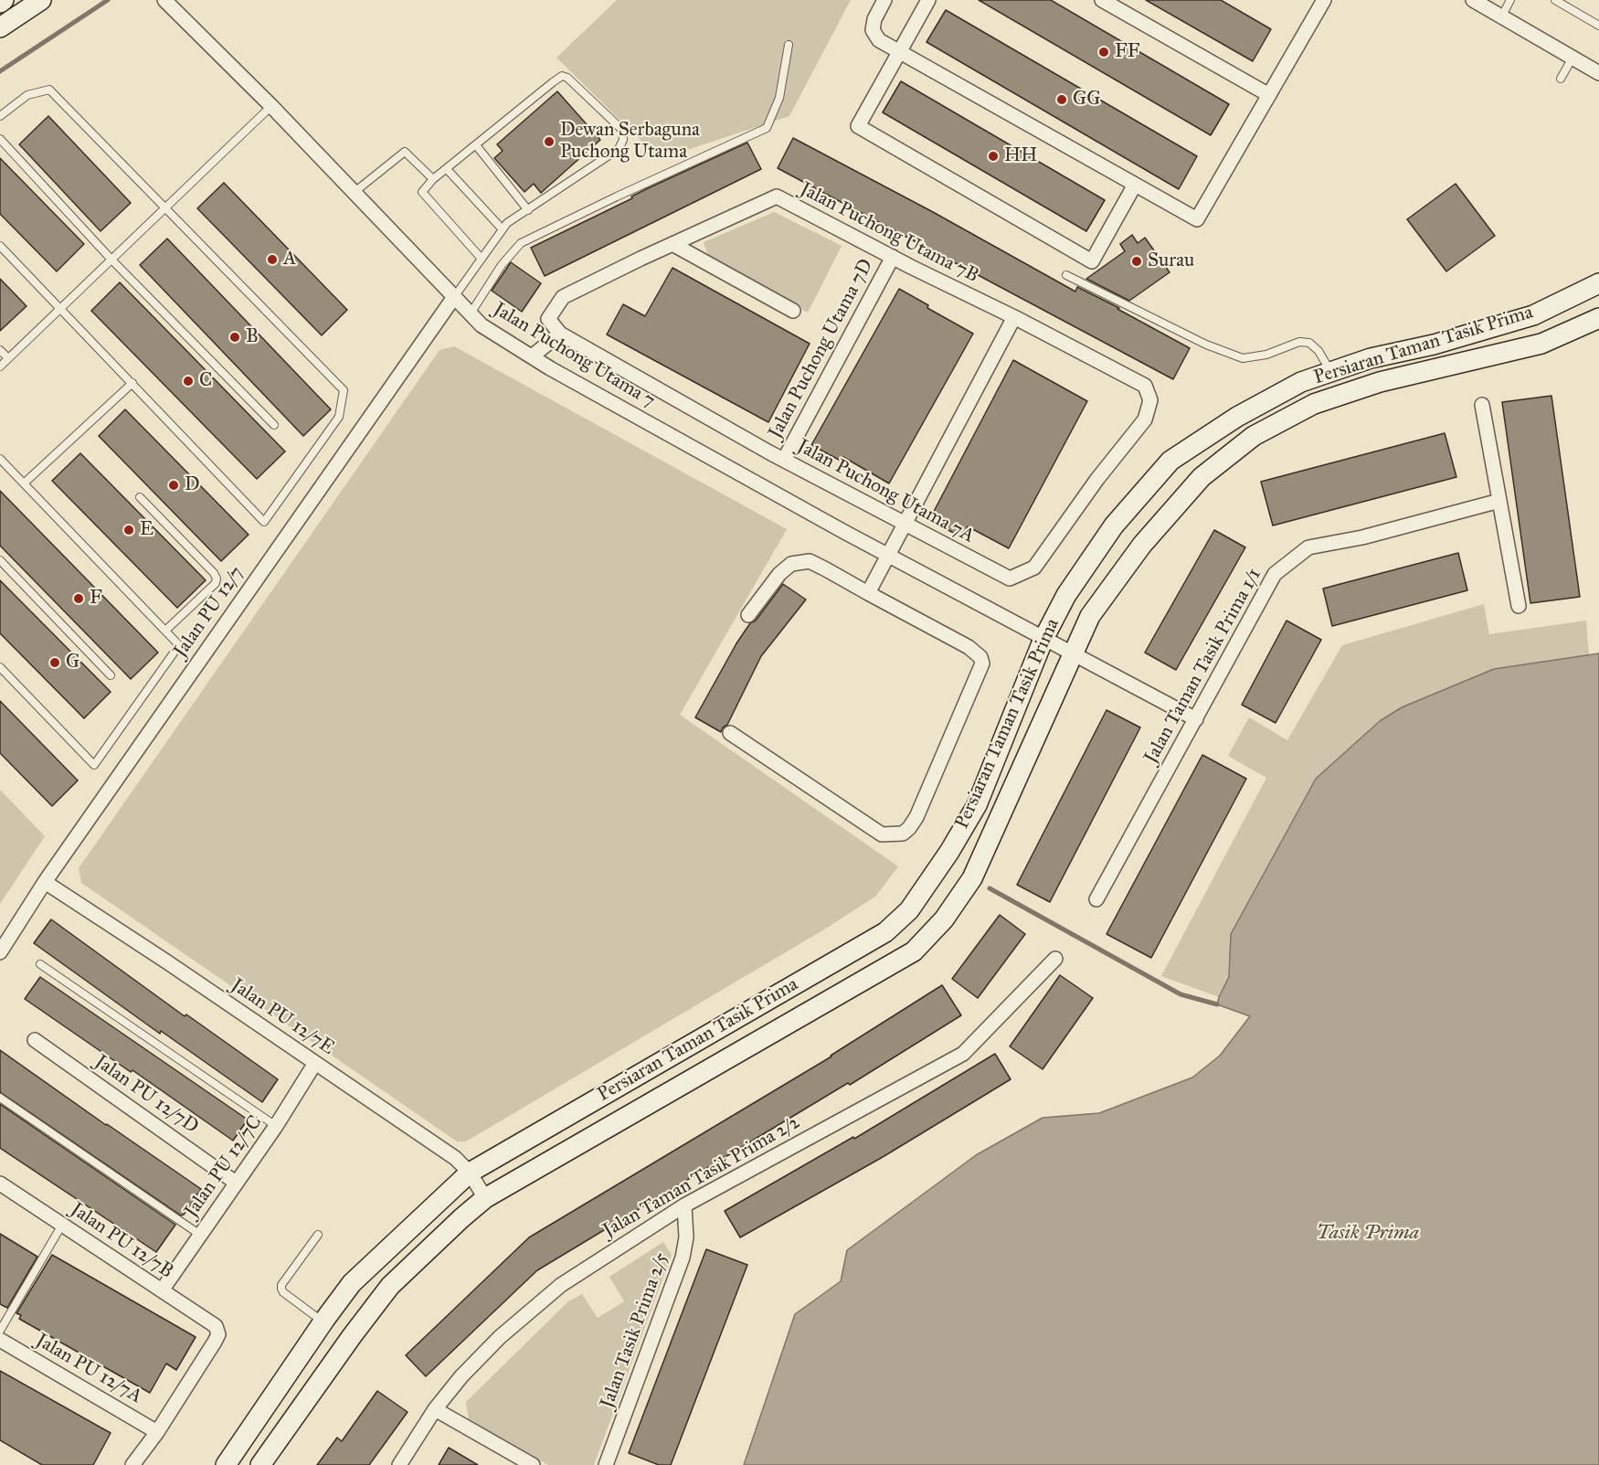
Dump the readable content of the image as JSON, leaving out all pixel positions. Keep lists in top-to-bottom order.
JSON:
{
  "streets": {
    "main road": ["Persiaran Taman Tasik Prima"],
    "street": [
      "Jalan Puchong Utama 7B",
      "Jalan Puchong Utama 7D",
      "Jalan Puchong Utama 7",
      "Jalan Puchong Utama 7A",
      "Jalan PU 12/7",
      "Jalan Taman Tasik Prima 1/1",
      "Jalan PU 12/7E",
      "Jalan PU 12/7D",
      "Jalan PU 12/7C",
      "Jalan Taman Tasik Prima 2/2",
      "Jalan PU 12/7B",
      "Jalan Tasik Prima 2/5",
      "Jalan PU 12/7A"
    ]
  },
  "crossings": [
    ["Jalan Puchong Utama 7B", "Jalan Puchong Utama 7D"],
    ["Jalan Puchong Utama 7B", "Jalan Puchong Utama 7A"],
    ["Persiaran Taman Tasik Prima", "Jalan Puchong Utama 7"],
    ["Persiaran Taman Tasik Prima", "Jalan PU 12/7E"],
    ["Jalan Puchong Utama 7D", "Jalan Puchong Utama 7A"],
    ["Jalan Puchong Utama 7", "Jalan PU 12/7"],
    ["Jalan Puchong Utama 7", "Jalan Taman Tasik Prima 1/1"],
    ["Jalan PU 12/7", "Jalan PU 12/7E"],
    ["Jalan PU 12/7E", "Jalan PU 12/7C"],
    ["Jalan PU 12/7D", "Jalan PU 12/7C"],
    ["Jalan PU 12/7C", "Jalan PU 12/7B"],
    ["Jalan Taman Tasik Prima 2/2", "Jalan Tasik Prima 2/5"],
    ["Jalan PU 12/7B", "Jalan PU 12/7A"]
  ],
  "water": ["Tasik Prima"],
  "places": [
    "FF",
    "GG",
    "Dewan Serbaguna Puchong Utama",
    "HH",
    "A",
    "Surau",
    "B",
    "C",
    "D",
    "E",
    "F",
    "G"
  ]
}
